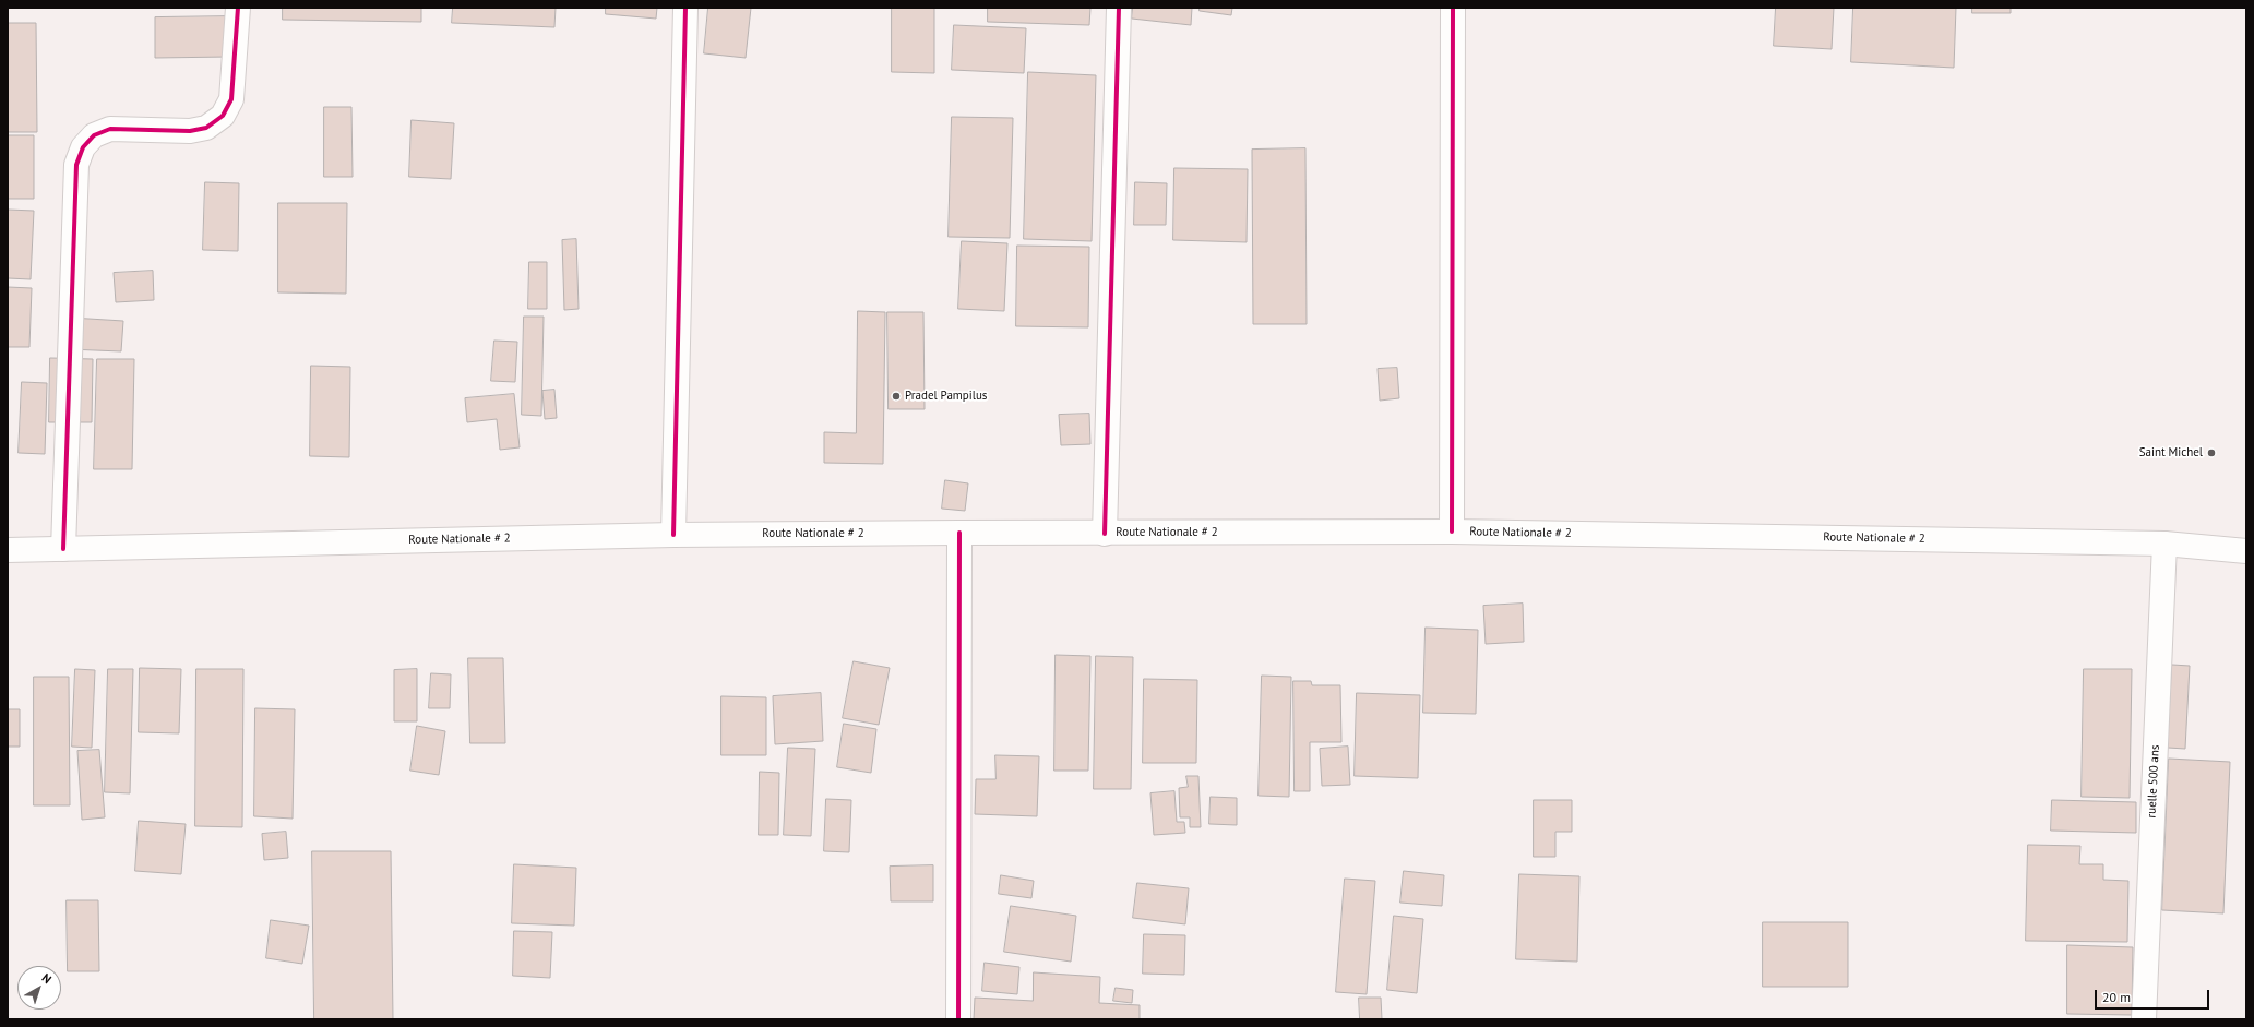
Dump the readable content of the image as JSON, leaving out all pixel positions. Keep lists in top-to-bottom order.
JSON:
{
  "streets": {
    "street": ["Route Nationale # 2", "ruelle 500 ans"]
  },
  "crossings": [
    ["Route Nationale # 2", "ruelle 500 ans"]
  ],
  "places": ["Pradel Pampilus", "Saint Michel"],
  "scale_bar": "20 m",
  "north": "top right"
}
